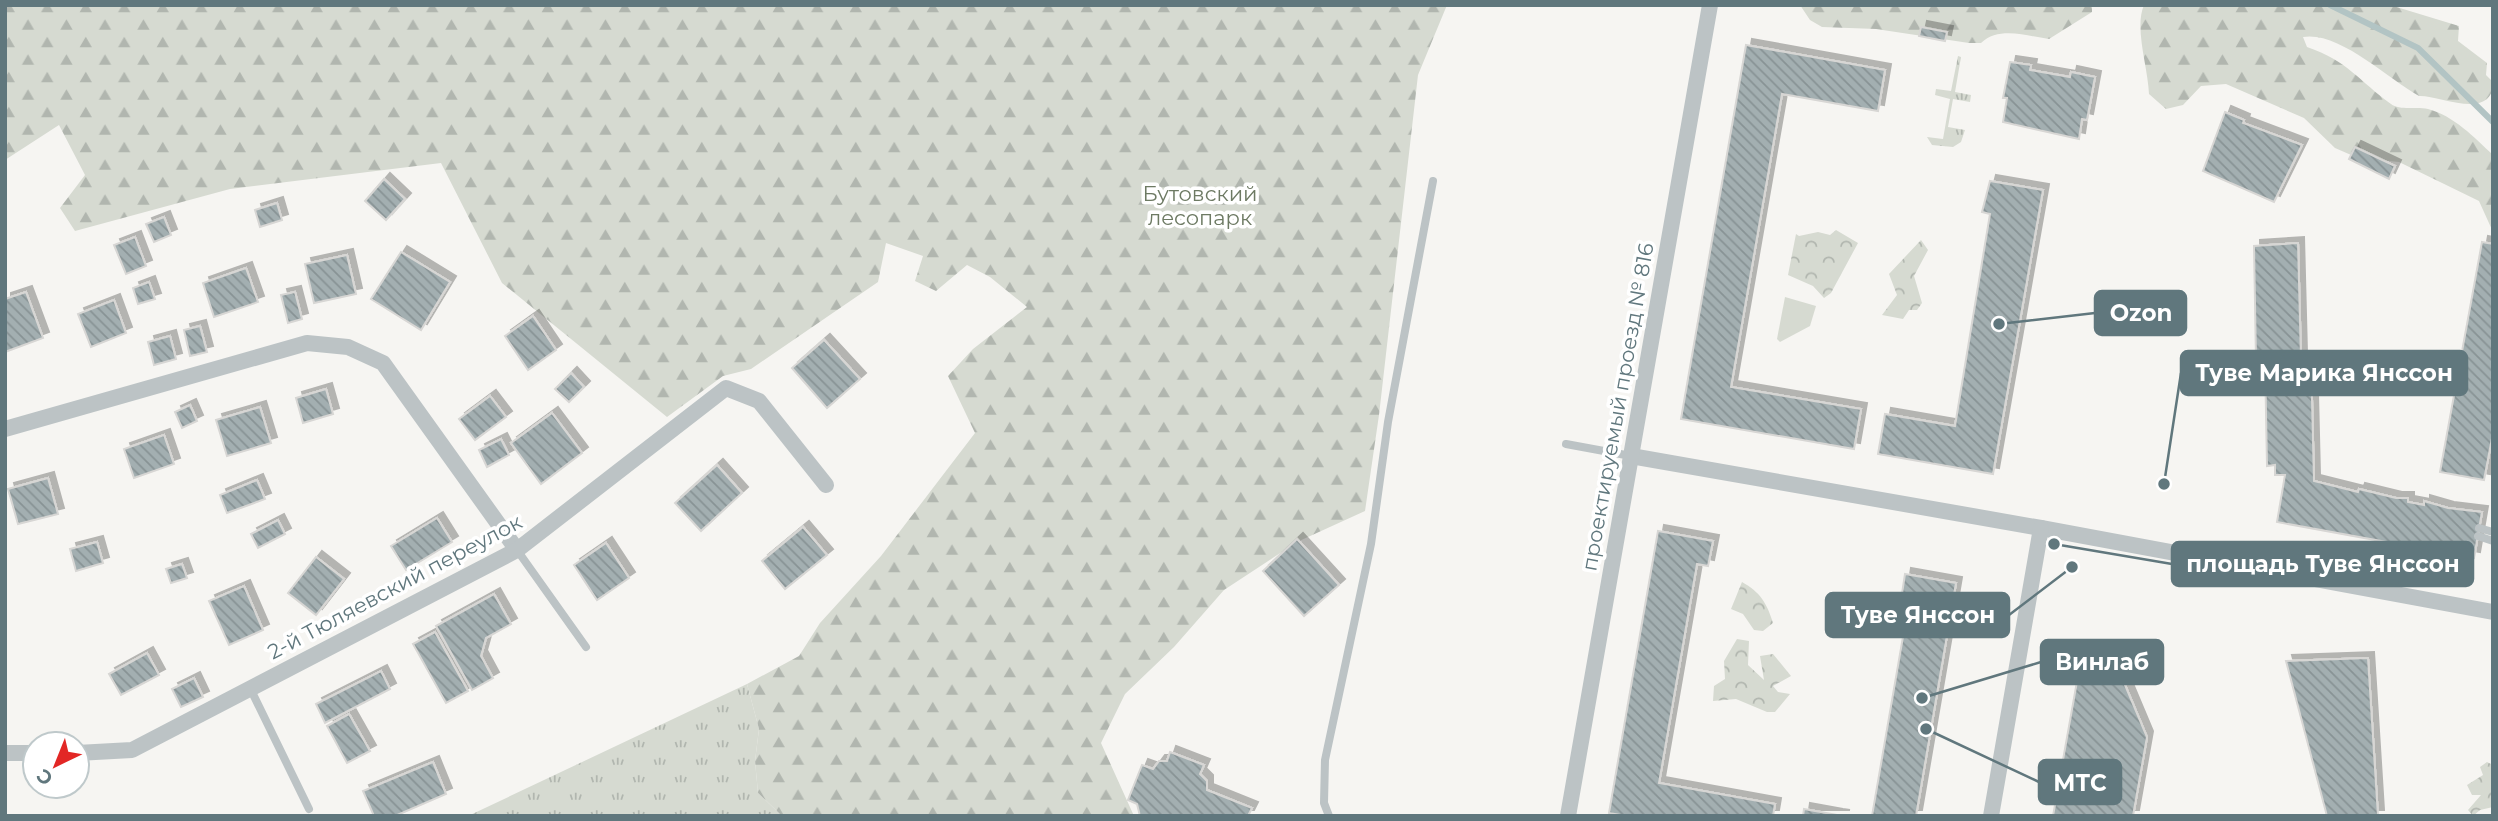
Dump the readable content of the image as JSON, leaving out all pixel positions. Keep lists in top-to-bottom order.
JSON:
{
  "streets": {
    "street": ["проектируемый проезд № 816", "2-й Тюляевский переулок"]
  },
  "parks": ["Бутовский лесопарк"],
  "places": [
    "Ozon",
    "Туве Марика Янссон",
    "площадь Туве Янссон",
    "Туве Янссон",
    "Винлаб",
    "МТС"
  ],
  "north": "bottom left"
}
